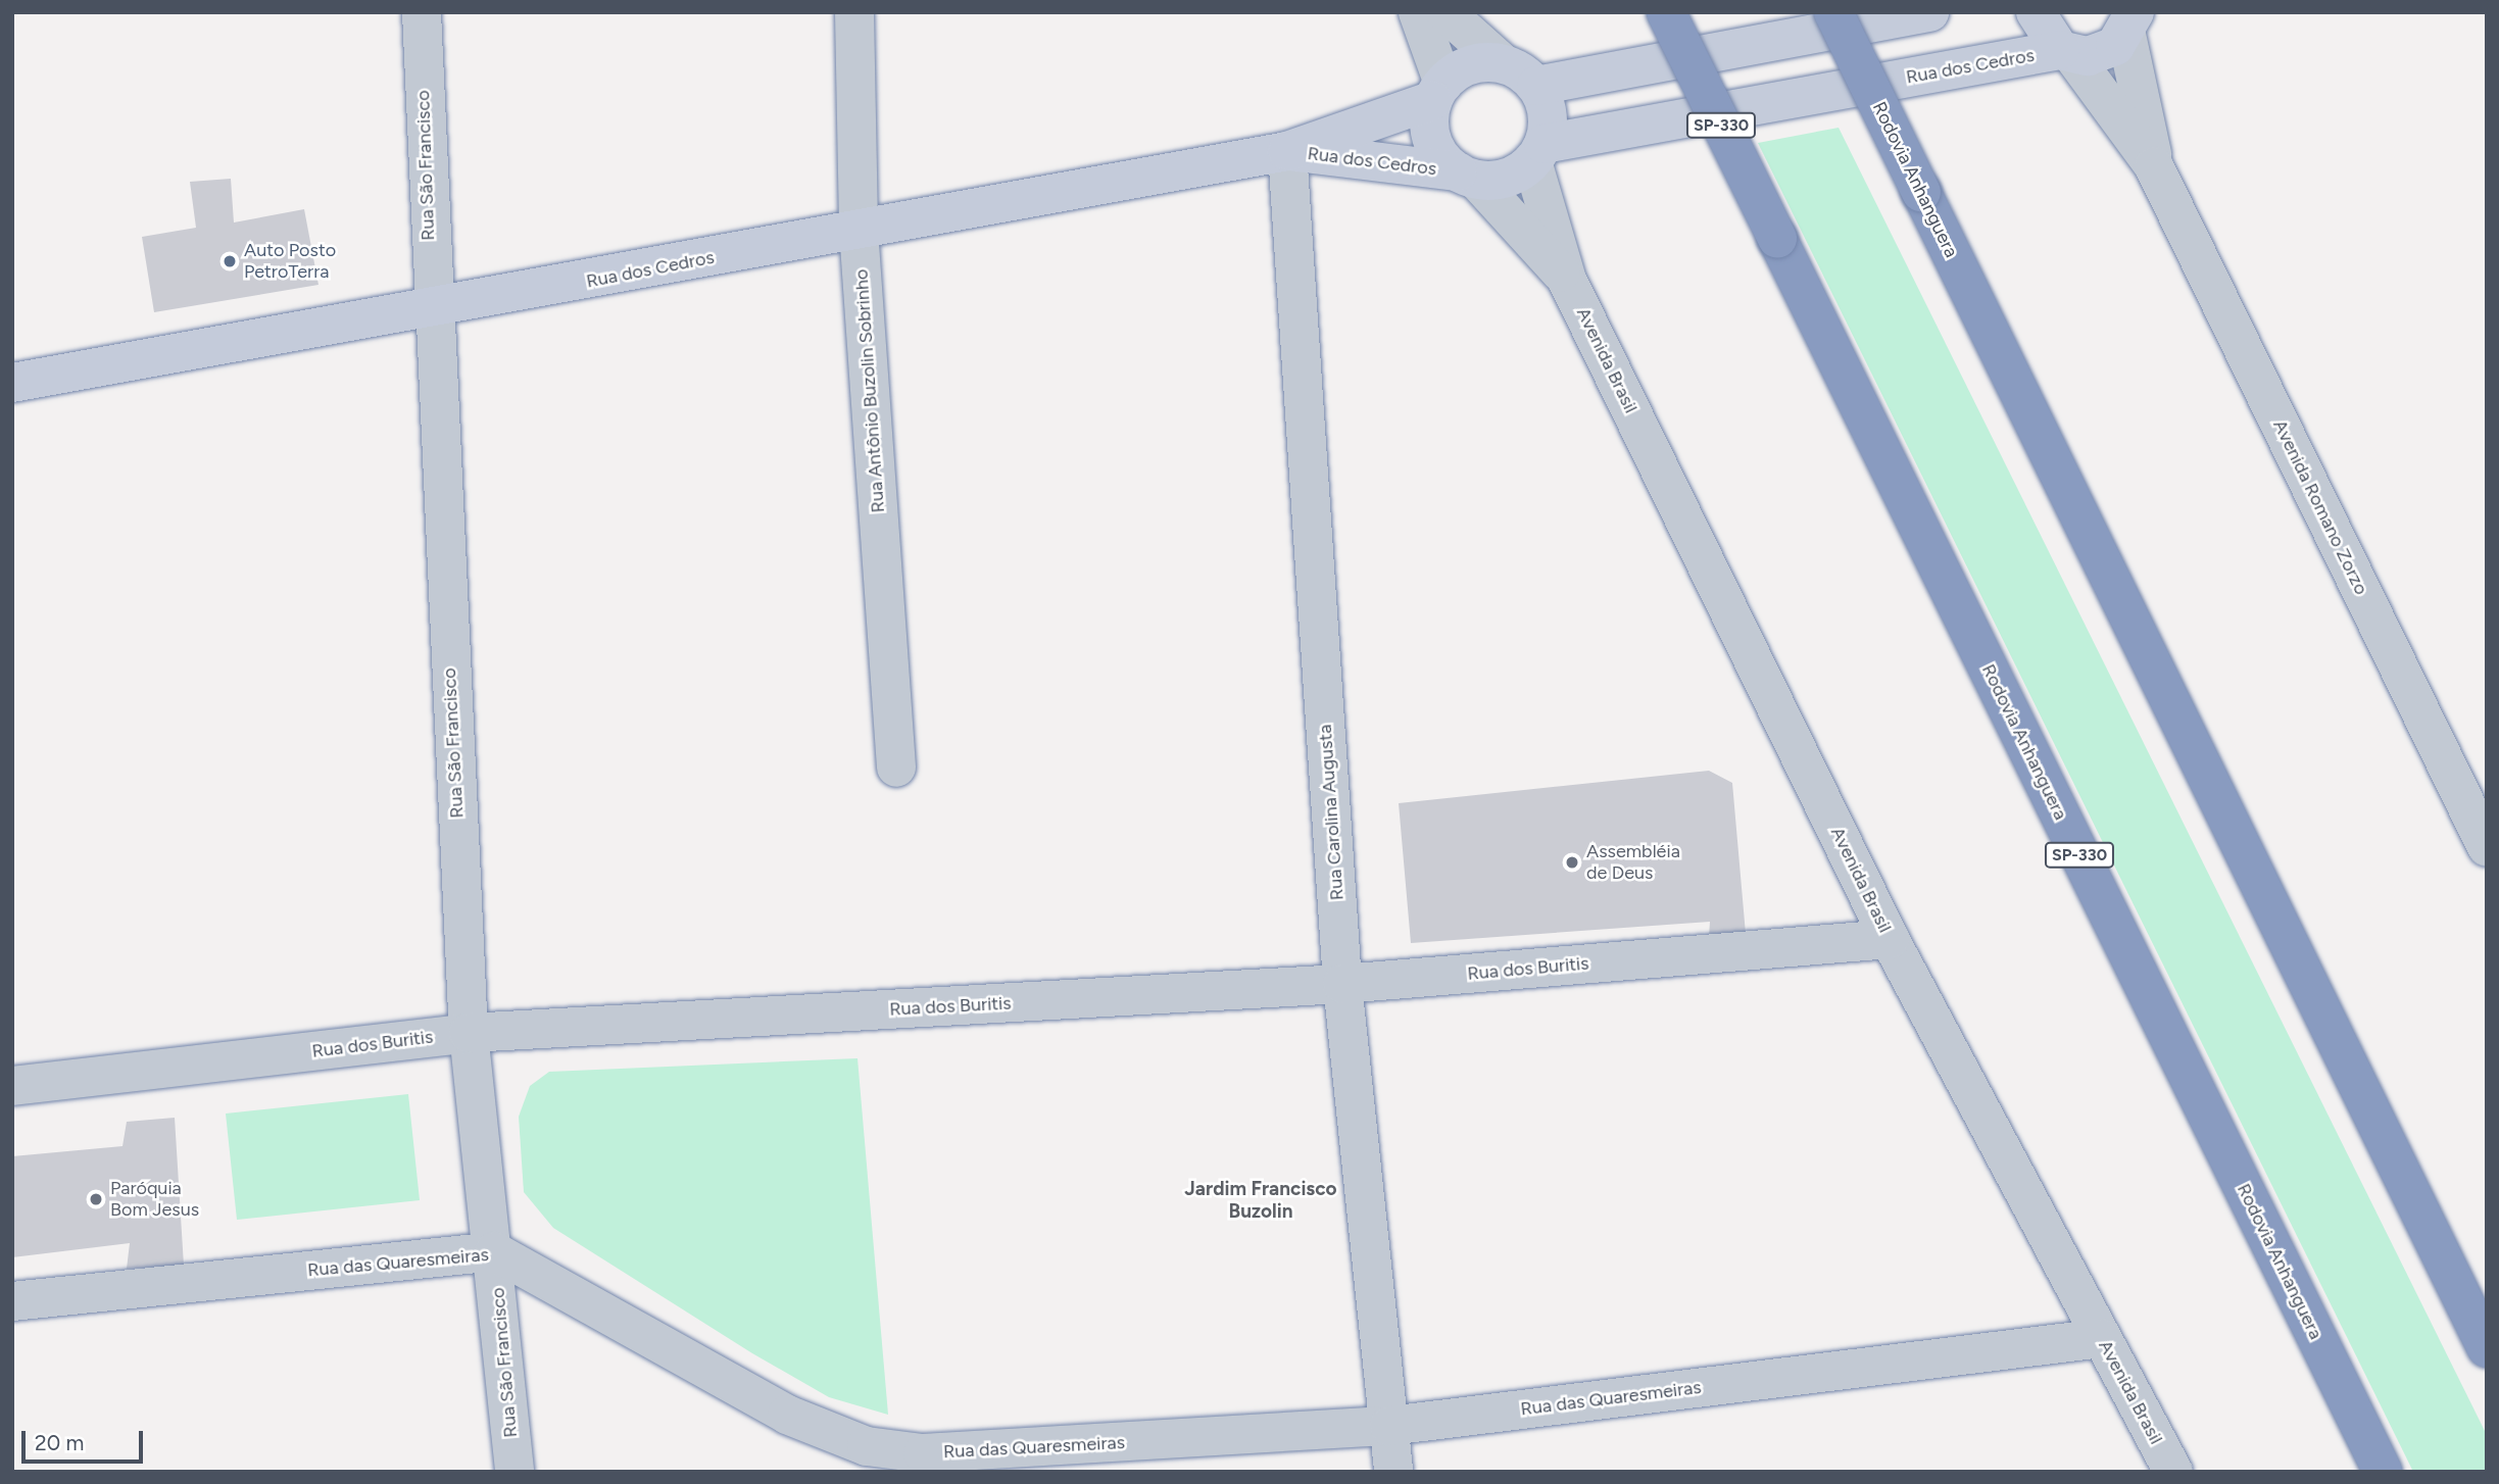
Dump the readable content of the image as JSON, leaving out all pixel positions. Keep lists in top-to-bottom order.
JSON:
{
  "streets": {
    "highway": ["SP-330", "Rodovia Anhanguera"],
    "street": [
      "Rua dos Cedros",
      "Rua São Francisco",
      "Avenida Brasil",
      "Rua Antônio Buzolin Sobrinho",
      "Avenida Romano Zorzo",
      "Rua Carolina Augusta",
      "Rua dos Buritis",
      "Rua das Quaresmeiras"
    ]
  },
  "crossings": [
    ["Rua dos Cedros", "Rua São Francisco"],
    ["Rua dos Cedros", "Avenida Brasil"],
    ["Rua dos Cedros", "Rua Antônio Buzolin Sobrinho"],
    ["Rua dos Cedros", "Avenida Romano Zorzo"],
    ["Rua dos Cedros", "Rua Carolina Augusta"],
    ["Rua São Francisco", "Rua dos Buritis"],
    ["Rua São Francisco", "Rua das Quaresmeiras"],
    ["Avenida Brasil", "Rua dos Buritis"],
    ["Avenida Brasil", "Rua das Quaresmeiras"],
    ["Rua Carolina Augusta", "Rua dos Buritis"],
    ["Rua Carolina Augusta", "Rua das Quaresmeiras"]
  ],
  "districts": ["Jardim Francisco Buzolin"],
  "places": ["Auto Posto PetroTerra", "Assembléia de Deus", "Paróquia Bom Jesus"],
  "scale_bar": "20 m"
}
